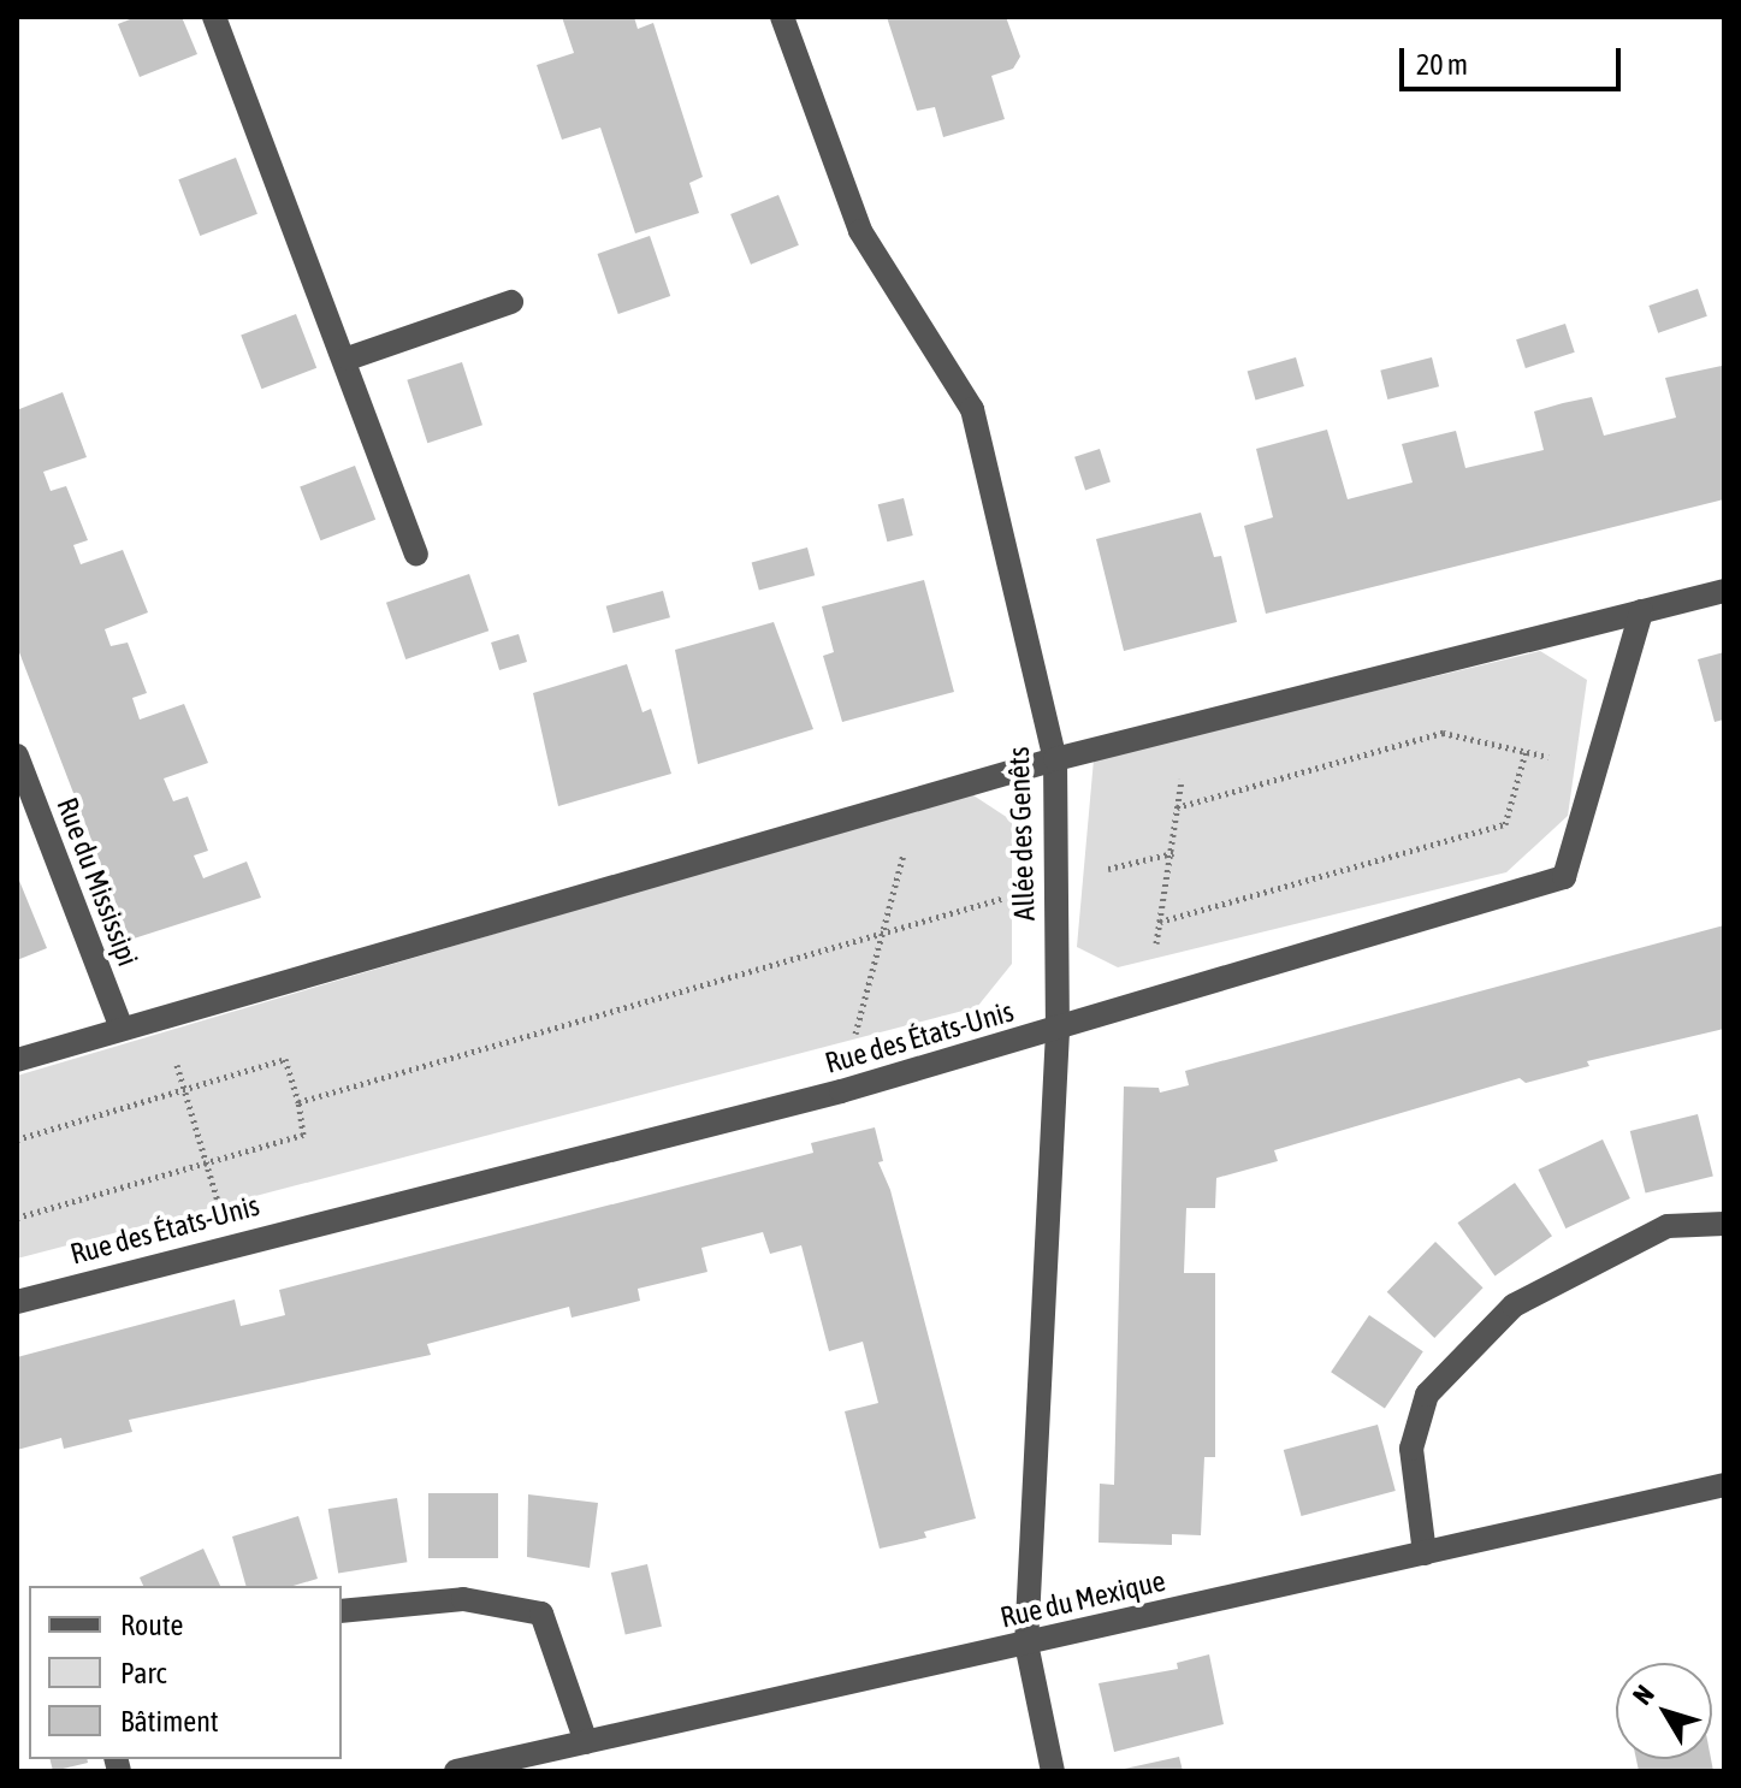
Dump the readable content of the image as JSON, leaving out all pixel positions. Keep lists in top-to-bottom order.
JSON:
{
  "streets": {
    "street": [
      "Allée des Genêts",
      "Rue du Mississipi",
      "Rue des États-Unis",
      "Rue du Mexique"
    ]
  },
  "crossings": [
    ["Allée des Genêts", "Rue des États-Unis"],
    ["Allée des Genêts", "Rue du Mexique"]
  ],
  "legend": ["Route", "Parc", "Bâtiment"],
  "scale_bar": "20 m",
  "north": "top left"
}
